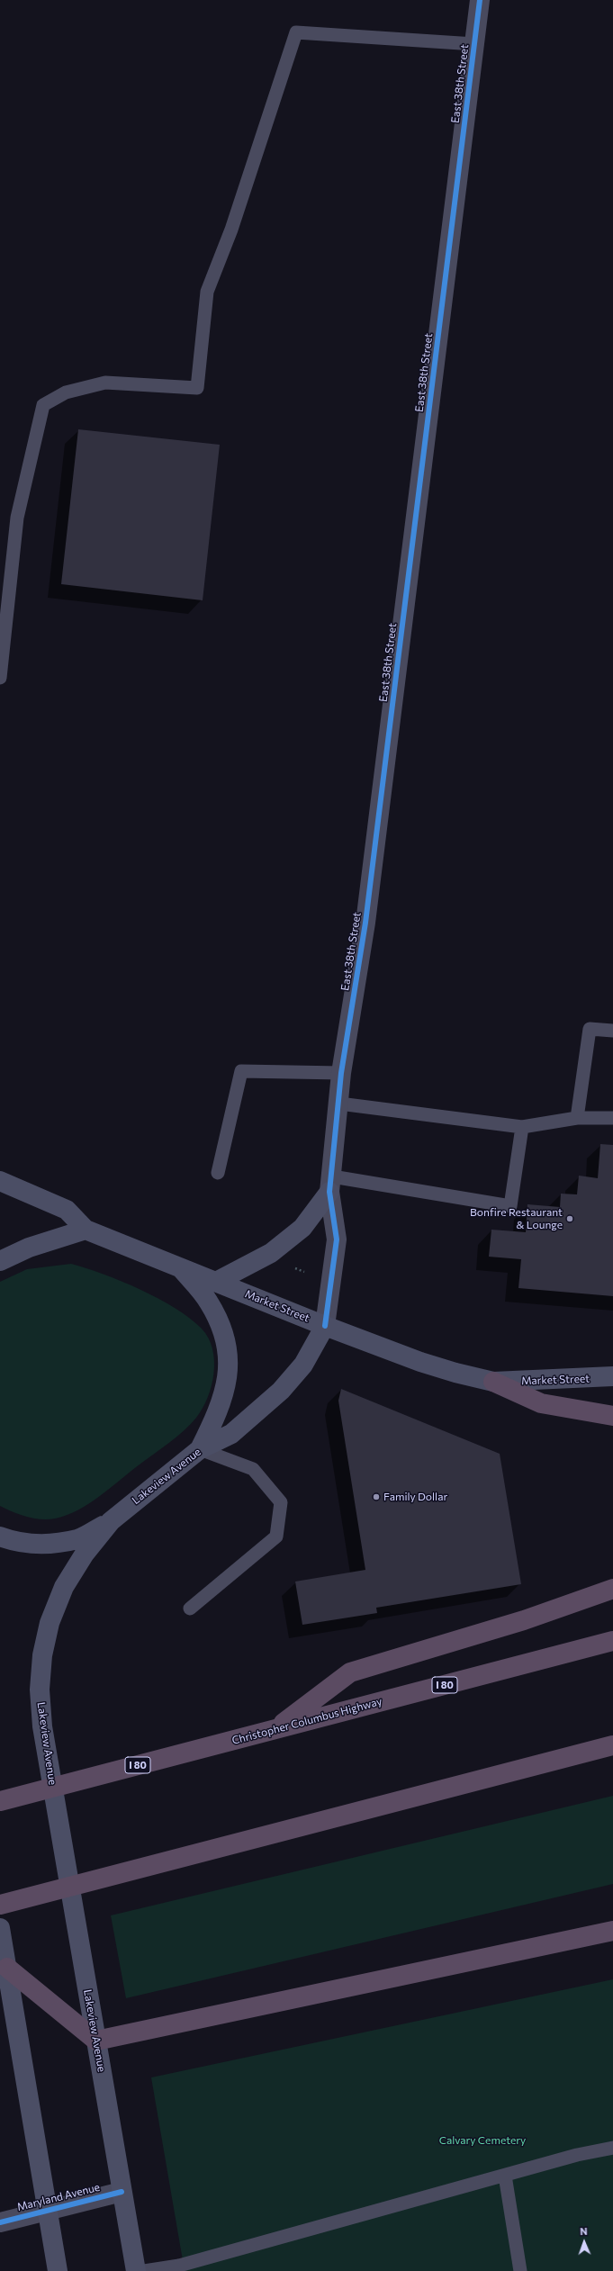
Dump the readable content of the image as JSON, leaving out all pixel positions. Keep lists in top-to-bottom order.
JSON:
{
  "streets": {
    "highway": ["I 80", "Christopher Columbus Highway"],
    "main road": ["Market Street", "Lakeview Avenue"],
    "street": ["East 38th Street", "Maryland Avenue"]
  },
  "crossings": [
    ["East 38th Street", "Market Street"],
    ["East 38th Street", "Lakeview Avenue"],
    ["Market Street", "Lakeview Avenue"],
    ["Lakeview Avenue", "Maryland Avenue"]
  ],
  "parks": ["Calvary Cemetery"],
  "places": ["Bonfire Restaurant & Lounge", "Family Dollar"],
  "north": "top"
}
